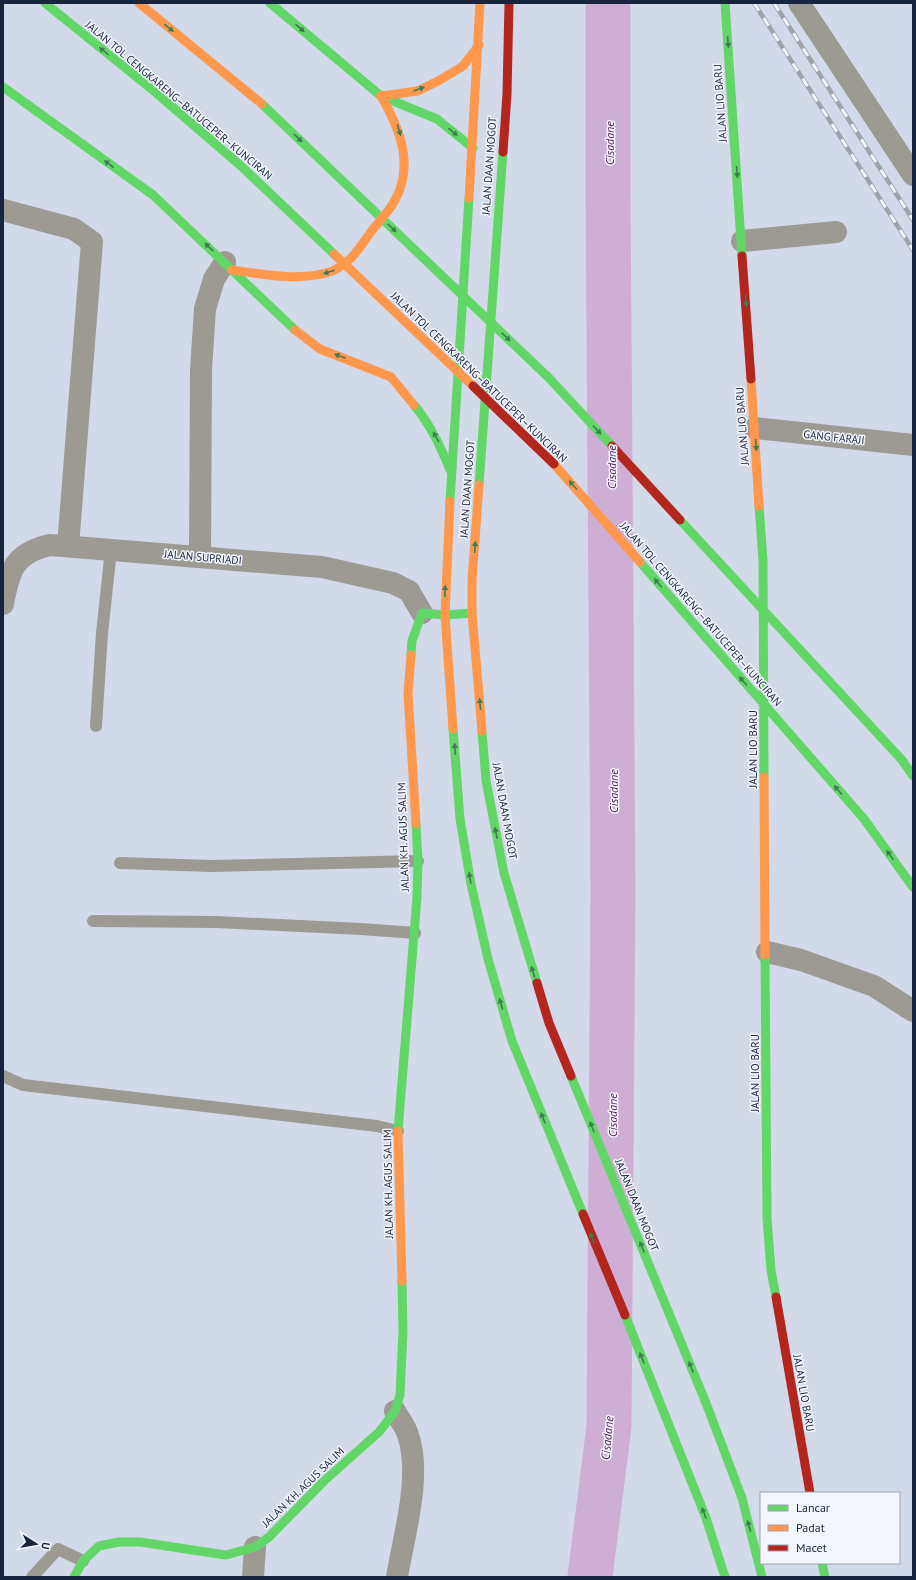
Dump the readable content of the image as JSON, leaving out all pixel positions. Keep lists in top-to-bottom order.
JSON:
{
  "streets": {
    "main road": [
      "JALAN TOL CENGKARENG–BATUCEPER–KUNCIRAN",
      "JALAN LIO BARU",
      "JALAN DAAN MOGOT",
      "JALAN KH. AGUS SALIM"
    ],
    "street": ["GANG FARAJI", "JALAN SUPRIADI"]
  },
  "crossings": [
    ["JALAN LIO BARU", "GANG FARAJI"],
    ["JALAN SUPRIADI", "JALAN KH. AGUS SALIM"]
  ],
  "one_way": ["JALAN LIO BARU", "JALAN DAAN MOGOT"],
  "water": ["Cisadane"],
  "legend": ["Lancar", "Padat", "Macet"],
  "north": "right"
}
